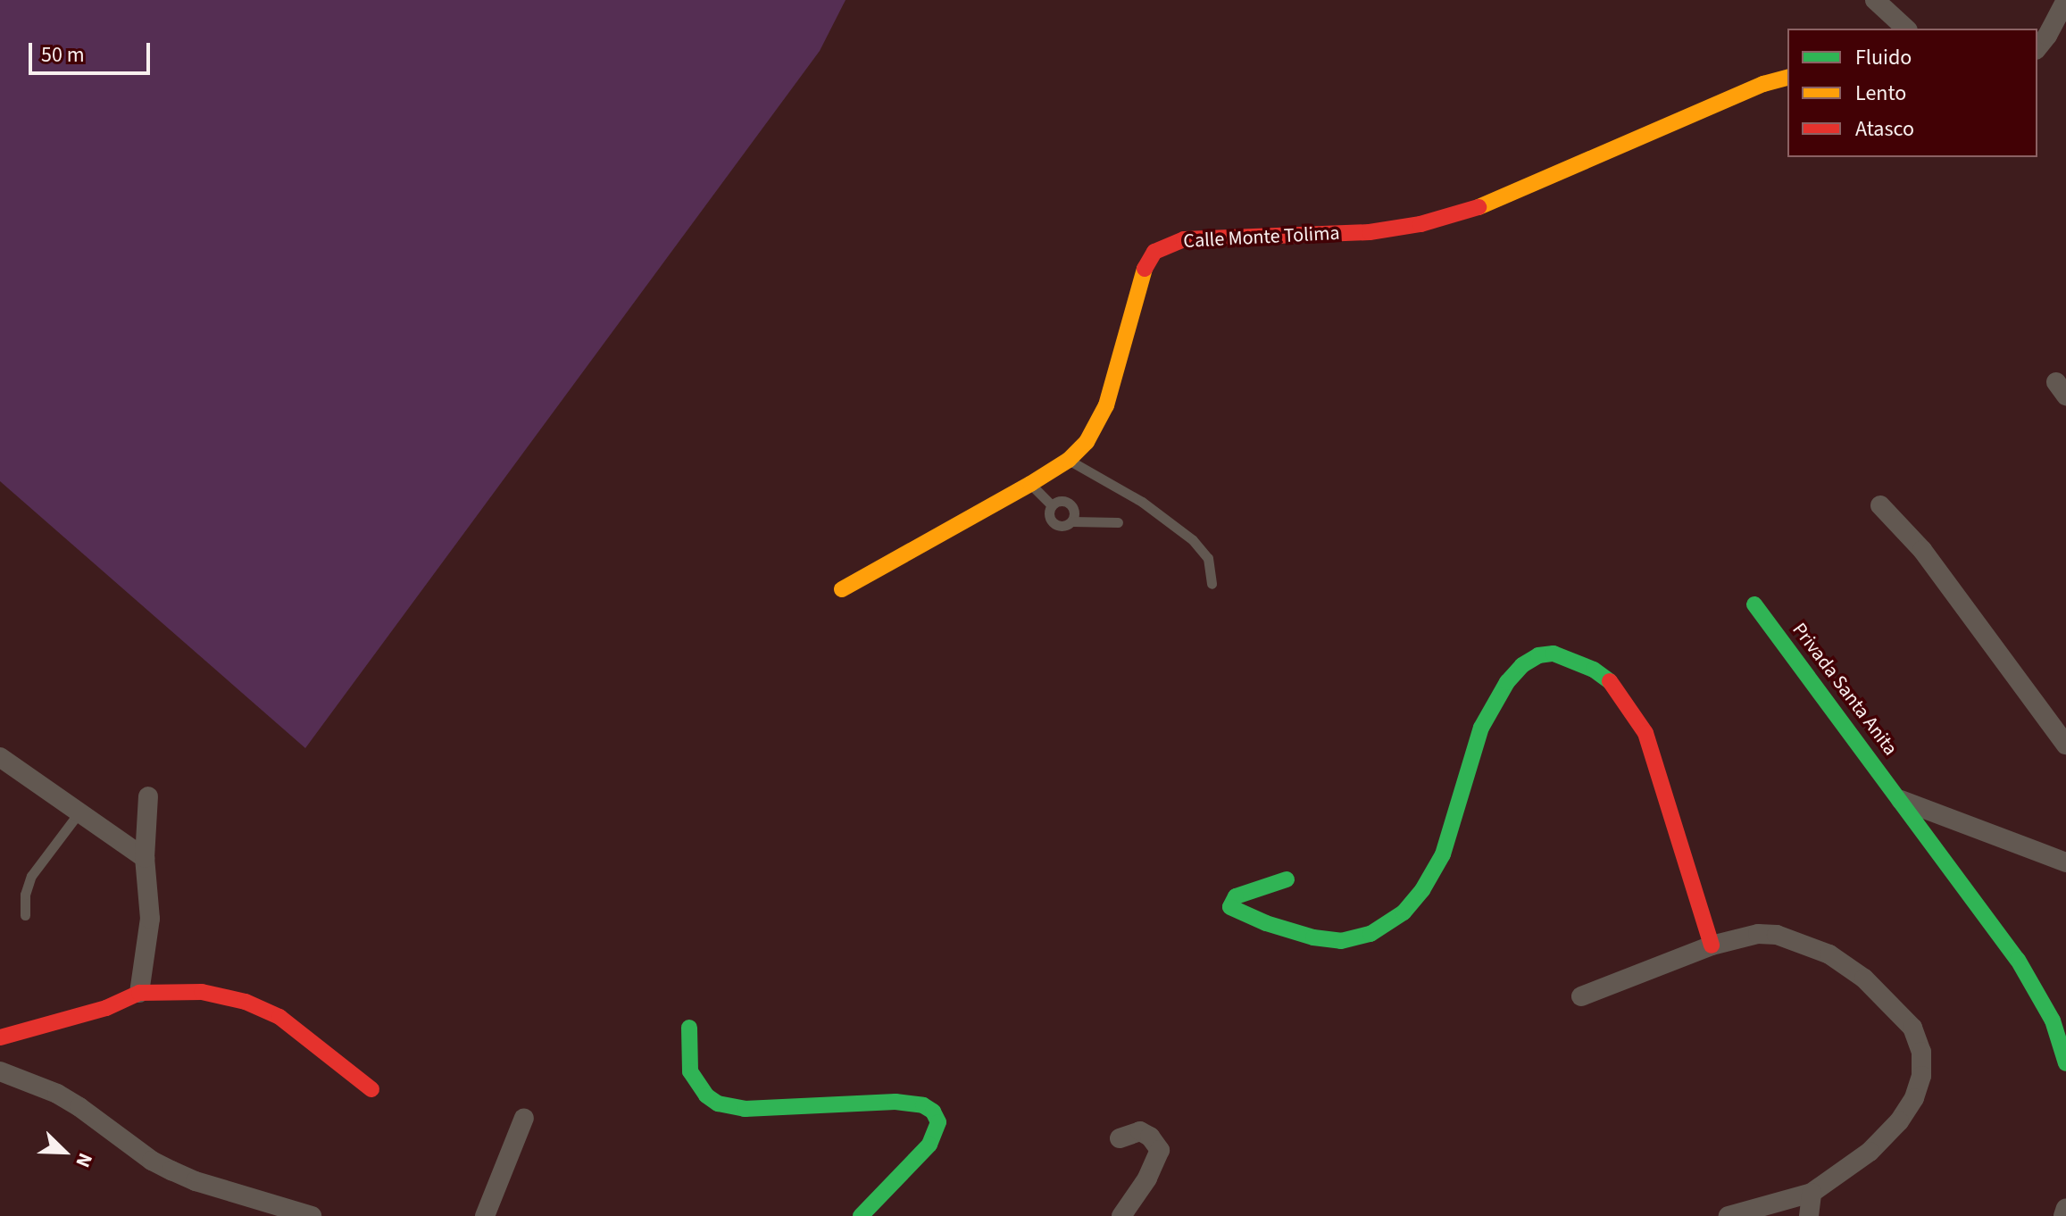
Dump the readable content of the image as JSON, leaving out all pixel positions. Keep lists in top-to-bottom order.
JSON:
{
  "streets": {
    "street": ["Calle Monte Tolima", "Privada Santa Anita"]
  },
  "legend": ["Fluido", "Lento", "Atasco"],
  "scale_bar": "50 m",
  "north": "bottom right"
}
